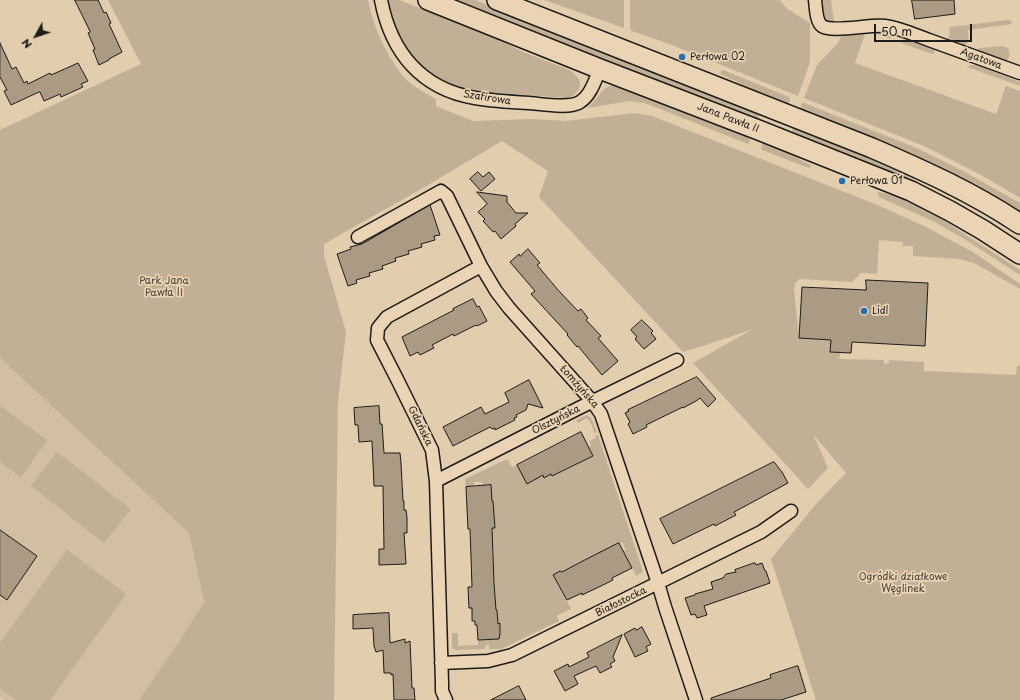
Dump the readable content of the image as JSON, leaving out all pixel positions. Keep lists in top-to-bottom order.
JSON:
{
  "streets": {
    "main road": ["Jana Pawła II"],
    "street": [
      "Agatowa",
      "Szafirowa",
      "Łomżyńska",
      "Olsztyńska",
      "Gdańska",
      "Białostocka"
    ]
  },
  "crossings": [
    ["Szafirowa", "Jana Pawła II"],
    ["Łomżyńska", "Olsztyńska"],
    ["Łomżyńska", "Gdańska"],
    ["Łomżyńska", "Białostocka"],
    ["Olsztyńska", "Gdańska"],
    ["Gdańska", "Białostocka"]
  ],
  "parks": ["Park Jana Pawła II", "Ogródki działkowe Węglinek"],
  "places": ["Perłowa 02", "Perłowa 01", "Lidl"],
  "scale_bar": "50 m",
  "north": "bottom left"
}
